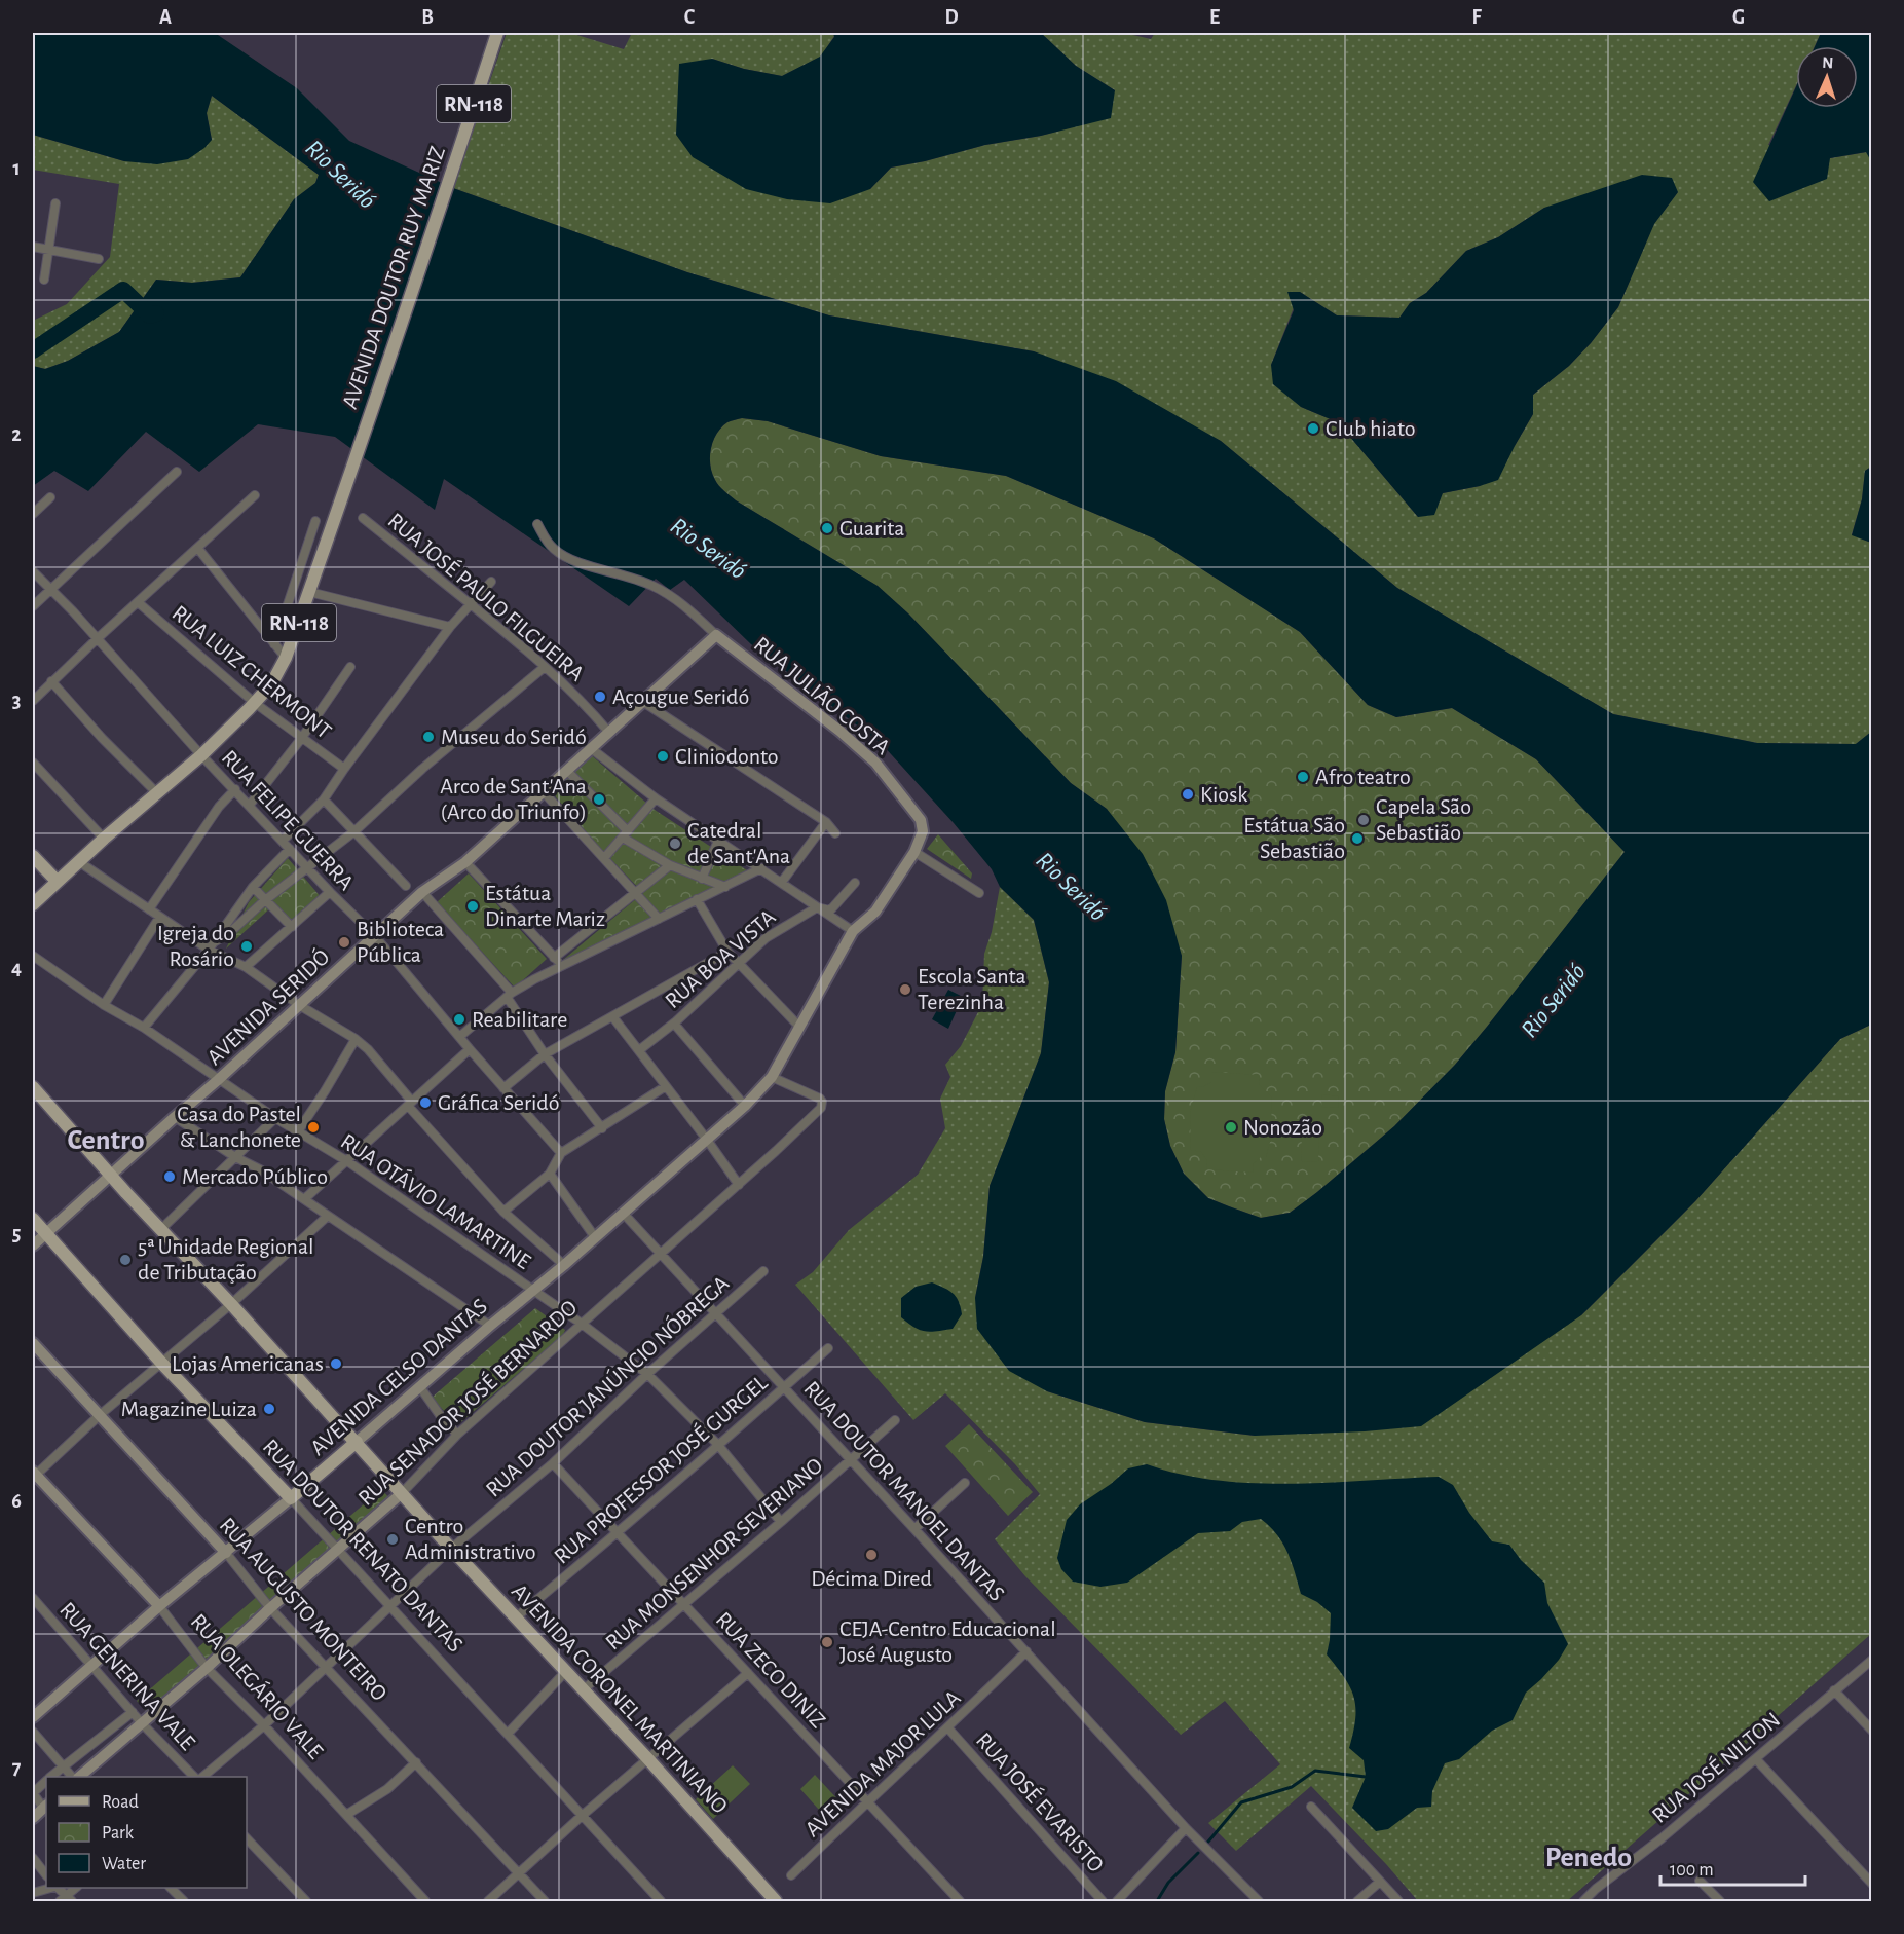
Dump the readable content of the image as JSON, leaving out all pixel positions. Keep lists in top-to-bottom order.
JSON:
{
  "streets": {
    "main road": [
      "RN-118",
      "AVENIDA DOUTOR RUY MARIZ",
      "RUA JULIÃO COSTA",
      "AVENIDA SERIDÓ",
      "AVENIDA CELSO DANTAS",
      "RUA SENADOR JOSÉ BERNARDO",
      "RUA DOUTOR RENATO DANTAS",
      "RUA AUGUSTO MONTEIRO",
      "RUA OLEGÁRIO VALE",
      "AVENIDA CORONEL MARTINIANO"
    ],
    "street": [
      "RUA JOSÉ PAULO FILGUEIRA",
      "RUA LUIZ CHERMONT",
      "RUA FELIPE GUERRA",
      "RUA BOA VISTA",
      "RUA OTÁVIO LAMARTINE",
      "RUA DOUTOR JANÚNCIO NÓBREGA",
      "RUA PROFESSOR JOSÉ GURGEL",
      "RUA DOUTOR MANOEL DANTAS",
      "RUA MONSENHOR SEVERIANO",
      "RUA ZECO DINIZ",
      "RUA GENERINA VALE",
      "AVENIDA MAJOR LULA",
      "RUA JOSÉ NILTON",
      "RUA JOSÉ EVARISTO"
    ]
  },
  "crossings": [
    ["RN-118", "AVENIDA DOUTOR RUY MARIZ"],
    ["RN-118", "RUA LUIZ CHERMONT"],
    ["RN-118", "RUA FELIPE GUERRA"],
    ["RUA JOSÉ PAULO FILGUEIRA", "AVENIDA SERIDÓ"],
    ["RUA JULIÃO COSTA", "AVENIDA SERIDÓ"],
    ["RUA JULIÃO COSTA", "AVENIDA CELSO DANTAS"],
    ["RUA FELIPE GUERRA", "AVENIDA SERIDÓ"],
    ["AVENIDA SERIDÓ", "RUA OTÁVIO LAMARTINE"],
    ["AVENIDA SERIDÓ", "RUA DOUTOR RENATO DANTAS"],
    ["AVENIDA SERIDÓ", "AVENIDA CORONEL MARTINIANO"],
    ["RUA OTÁVIO LAMARTINE", "AVENIDA CELSO DANTAS"],
    ["RUA OTÁVIO LAMARTINE", "RUA DOUTOR JANÚNCIO NÓBREGA"],
    ["RUA OTÁVIO LAMARTINE", "RUA SENADOR JOSÉ BERNARDO"],
    ["RUA OTÁVIO LAMARTINE", "RUA PROFESSOR JOSÉ GURGEL"],
    ["RUA OTÁVIO LAMARTINE", "RUA MONSENHOR SEVERIANO"],
    ["AVENIDA CELSO DANTAS", "RUA SENADOR JOSÉ BERNARDO"],
    ["AVENIDA CELSO DANTAS", "RUA DOUTOR MANOEL DANTAS"],
    ["AVENIDA CELSO DANTAS", "RUA DOUTOR RENATO DANTAS"],
    ["AVENIDA CELSO DANTAS", "RUA AUGUSTO MONTEIRO"],
    ["AVENIDA CELSO DANTAS", "RUA GENERINA VALE"],
    ["AVENIDA CELSO DANTAS", "RUA OLEGÁRIO VALE"],
    ["AVENIDA CELSO DANTAS", "AVENIDA CORONEL MARTINIANO"],
    ["RUA DOUTOR JANÚNCIO NÓBREGA", "RUA DOUTOR MANOEL DANTAS"],
    ["RUA DOUTOR JANÚNCIO NÓBREGA", "RUA DOUTOR RENATO DANTAS"],
    ["RUA DOUTOR JANÚNCIO NÓBREGA", "RUA AUGUSTO MONTEIRO"],
    ["RUA DOUTOR JANÚNCIO NÓBREGA", "RUA ZECO DINIZ"],
    ["RUA DOUTOR JANÚNCIO NÓBREGA", "RUA OLEGÁRIO VALE"],
    ["RUA DOUTOR JANÚNCIO NÓBREGA", "AVENIDA CORONEL MARTINIANO"],
    ["RUA SENADOR JOSÉ BERNARDO", "RUA DOUTOR MANOEL DANTAS"],
    ["RUA SENADOR JOSÉ BERNARDO", "RUA DOUTOR RENATO DANTAS"],
    ["RUA SENADOR JOSÉ BERNARDO", "RUA AUGUSTO MONTEIRO"],
    ["RUA SENADOR JOSÉ BERNARDO", "RUA GENERINA VALE"],
    ["RUA SENADOR JOSÉ BERNARDO", "RUA OLEGÁRIO VALE"],
    ["RUA SENADOR JOSÉ BERNARDO", "AVENIDA CORONEL MARTINIANO"],
    ["RUA PROFESSOR JOSÉ GURGEL", "RUA DOUTOR MANOEL DANTAS"],
    ["RUA PROFESSOR JOSÉ GURGEL", "RUA ZECO DINIZ"],
    ["RUA PROFESSOR JOSÉ GURGEL", "AVENIDA CORONEL MARTINIANO"],
    ["RUA DOUTOR MANOEL DANTAS", "RUA MONSENHOR SEVERIANO"],
    ["RUA DOUTOR MANOEL DANTAS", "AVENIDA MAJOR LULA"],
    ["RUA MONSENHOR SEVERIANO", "RUA ZECO DINIZ"],
    ["RUA MONSENHOR SEVERIANO", "AVENIDA CORONEL MARTINIANO"],
    ["RUA ZECO DINIZ", "AVENIDA MAJOR LULA"],
    ["AVENIDA MAJOR LULA", "RUA JOSÉ EVARISTO"]
  ],
  "districts": ["Centro", "Penedo"],
  "water": ["Rio Seridó"],
  "places": [
    "Club hiato",
    "Guarita",
    "Açougue Seridó",
    "Museu do Seridó",
    "Cliniodonto",
    "Afro teatro",
    "Kiosk",
    "Arco de Sant'Ana (Arco do Triunfo)",
    "Capela São Sebastião",
    "Estátua São Sebastião",
    "Catedral de Sant'Ana",
    "Estátua Dinarte Mariz",
    "Biblioteca Pública",
    "Igreja do Rosário",
    "Escola Santa Terezinha",
    "Reabilitare",
    "Gráfica Seridó",
    "Casa do Pastel & Lanchonete",
    "Nonozão",
    "Mercado Público",
    "5ª Unidade Regional de Tributação",
    "Lojas Americanas",
    "Magazine Luiza",
    "Centro Administrativo",
    "Décima Dired",
    "CEJA-Centro Educacional José Augusto"
  ],
  "legend": ["Road", "Park", "Water"],
  "scale_bar": "100 m",
  "north": "top",
  "grid": {
    "columns": [
      "A",
      "B",
      "C",
      "D",
      "E",
      "F",
      "G"
    ],
    "rows": [
      "1",
      "2",
      "3",
      "4",
      "5",
      "6",
      "7"
    ]
  }
}
